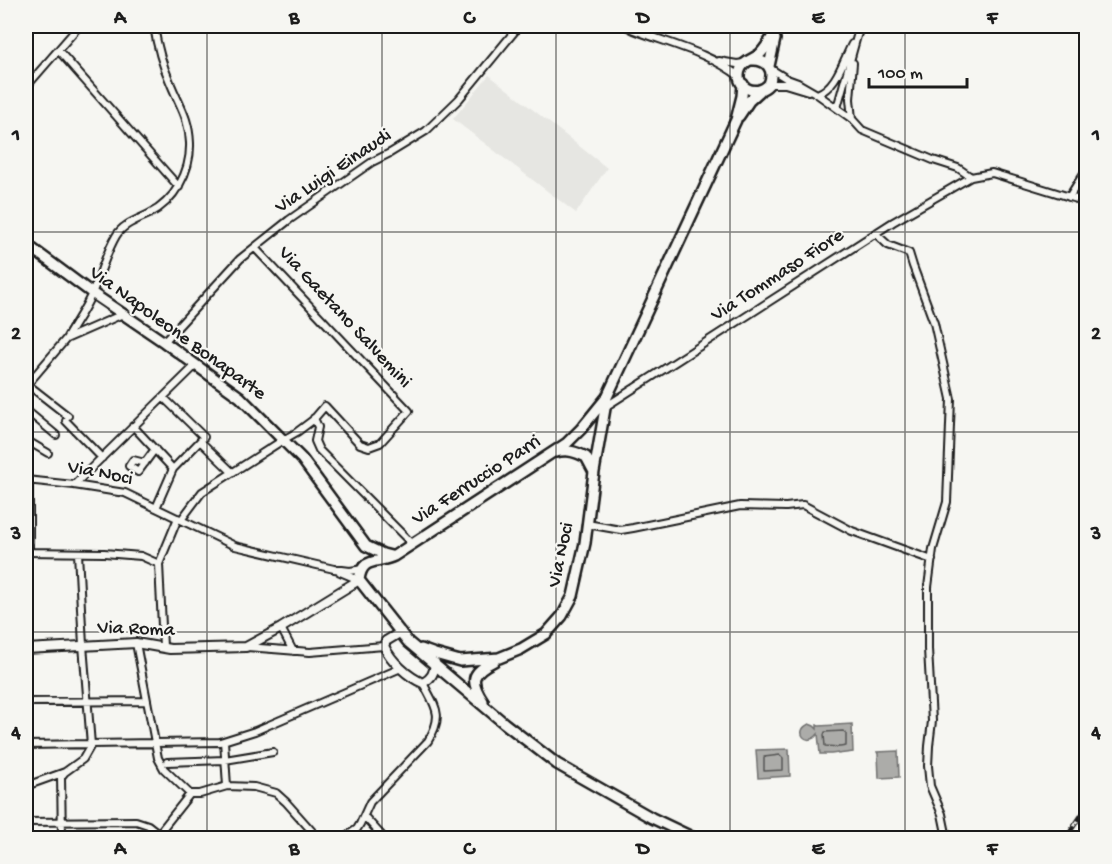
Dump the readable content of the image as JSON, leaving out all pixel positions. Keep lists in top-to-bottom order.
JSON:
{
  "streets": {
    "main road": ["Via Napoleone Bonaparte", "Via Noci", "Via Ferruccio Parri"],
    "street": [
      "Via Luigi Einaudi",
      "Via Tommaso Fiore",
      "Via Gaetano Salvemini",
      "Via Roma"
    ]
  },
  "crossings": [
    ["Via Luigi Einaudi", "Via Gaetano Salvemini"],
    ["Via Luigi Einaudi", "Via Napoleone Bonaparte"],
    ["Via Tommaso Fiore", "Via Noci"],
    ["Via Tommaso Fiore", "Via Ferruccio Parri"],
    ["Via Noci", "Via Ferruccio Parri"]
  ],
  "scale_bar": "100 m",
  "grid": {
    "columns": [
      "A",
      "B",
      "C",
      "D",
      "E",
      "F"
    ],
    "rows": [
      "1",
      "2",
      "3",
      "4"
    ]
  }
}
